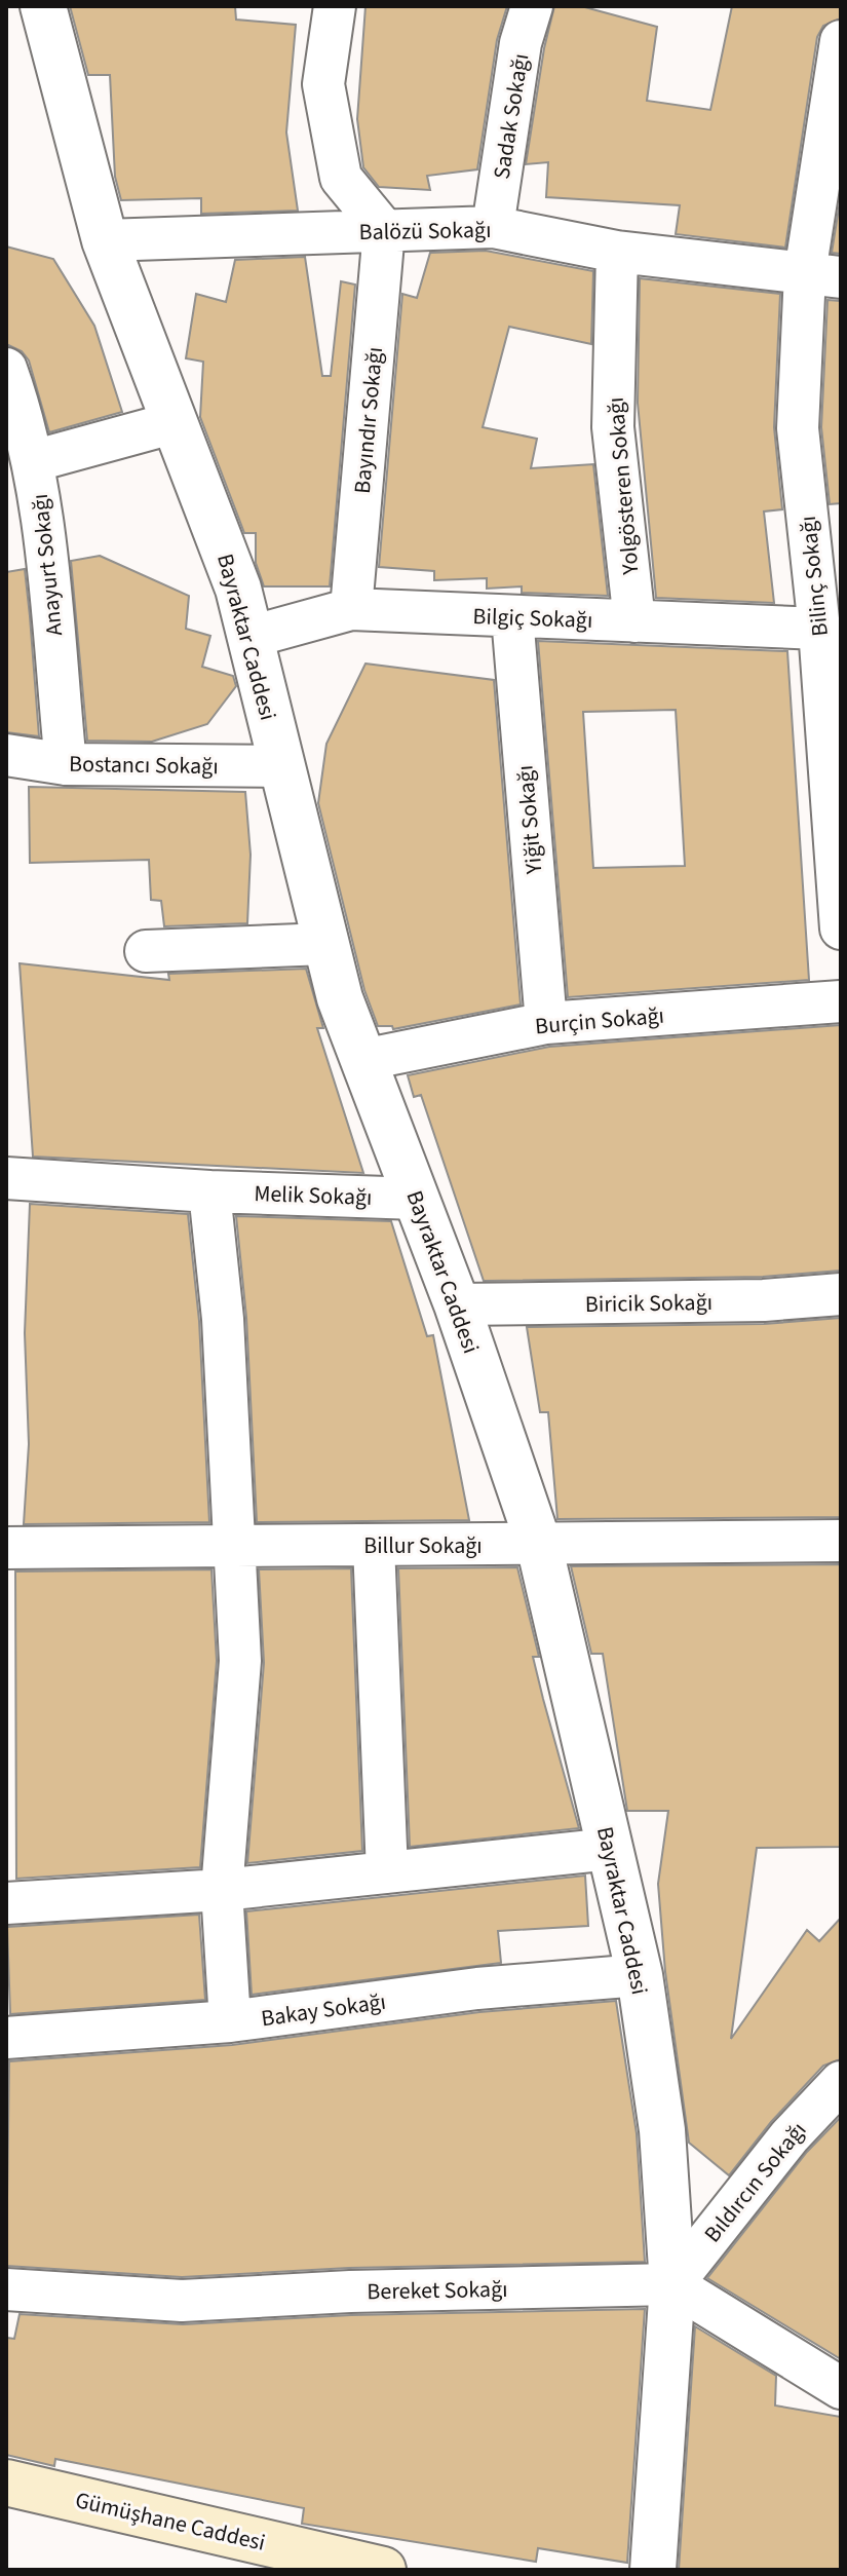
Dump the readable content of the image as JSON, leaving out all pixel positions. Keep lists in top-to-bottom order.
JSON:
{
  "streets": {
    "main road": ["Gümüşhane Caddesi"],
    "street": [
      "Sadak Sokağı",
      "Balözü Sokağı",
      "Bayındır Sokağı",
      "Yolgösteren Sokağı",
      "Anayurt Sokağı",
      "Bilinç Sokağı",
      "Bilgiç Sokağı",
      "Bayraktar Caddesi",
      "Bostancı Sokağı",
      "Yiğit Sokağı",
      "Burçin Sokağı",
      "Melik Sokağı",
      "Biricik Sokağı",
      "Billur Sokağı",
      "Bakay Sokağı",
      "Bıldırcın Sokağı",
      "Bereket Sokağı"
    ]
  },
  "crossings": [
    ["Sadak Sokağı", "Balözü Sokağı"],
    ["Balözü Sokağı", "Bayındır Sokağı"],
    ["Balözü Sokağı", "Yolgösteren Sokağı"],
    ["Balözü Sokağı", "Bilinç Sokağı"],
    ["Balözü Sokağı", "Bayraktar Caddesi"],
    ["Bayındır Sokağı", "Bilgiç Sokağı"],
    ["Yolgösteren Sokağı", "Bilgiç Sokağı"],
    ["Anayurt Sokağı", "Bostancı Sokağı"],
    ["Bilinç Sokağı", "Bilgiç Sokağı"],
    ["Bilgiç Sokağı", "Bayraktar Caddesi"],
    ["Bilgiç Sokağı", "Yiğit Sokağı"],
    ["Bayraktar Caddesi", "Bostancı Sokağı"],
    ["Bayraktar Caddesi", "Burçin Sokağı"],
    ["Bayraktar Caddesi", "Melik Sokağı"],
    ["Bayraktar Caddesi", "Biricik Sokağı"],
    ["Bayraktar Caddesi", "Billur Sokağı"],
    ["Bayraktar Caddesi", "Bakay Sokağı"],
    ["Bayraktar Caddesi", "Bıldırcın Sokağı"],
    ["Bayraktar Caddesi", "Bereket Sokağı"],
    ["Yiğit Sokağı", "Burçin Sokağı"],
    ["Bıldırcın Sokağı", "Bereket Sokağı"]
  ]
}
